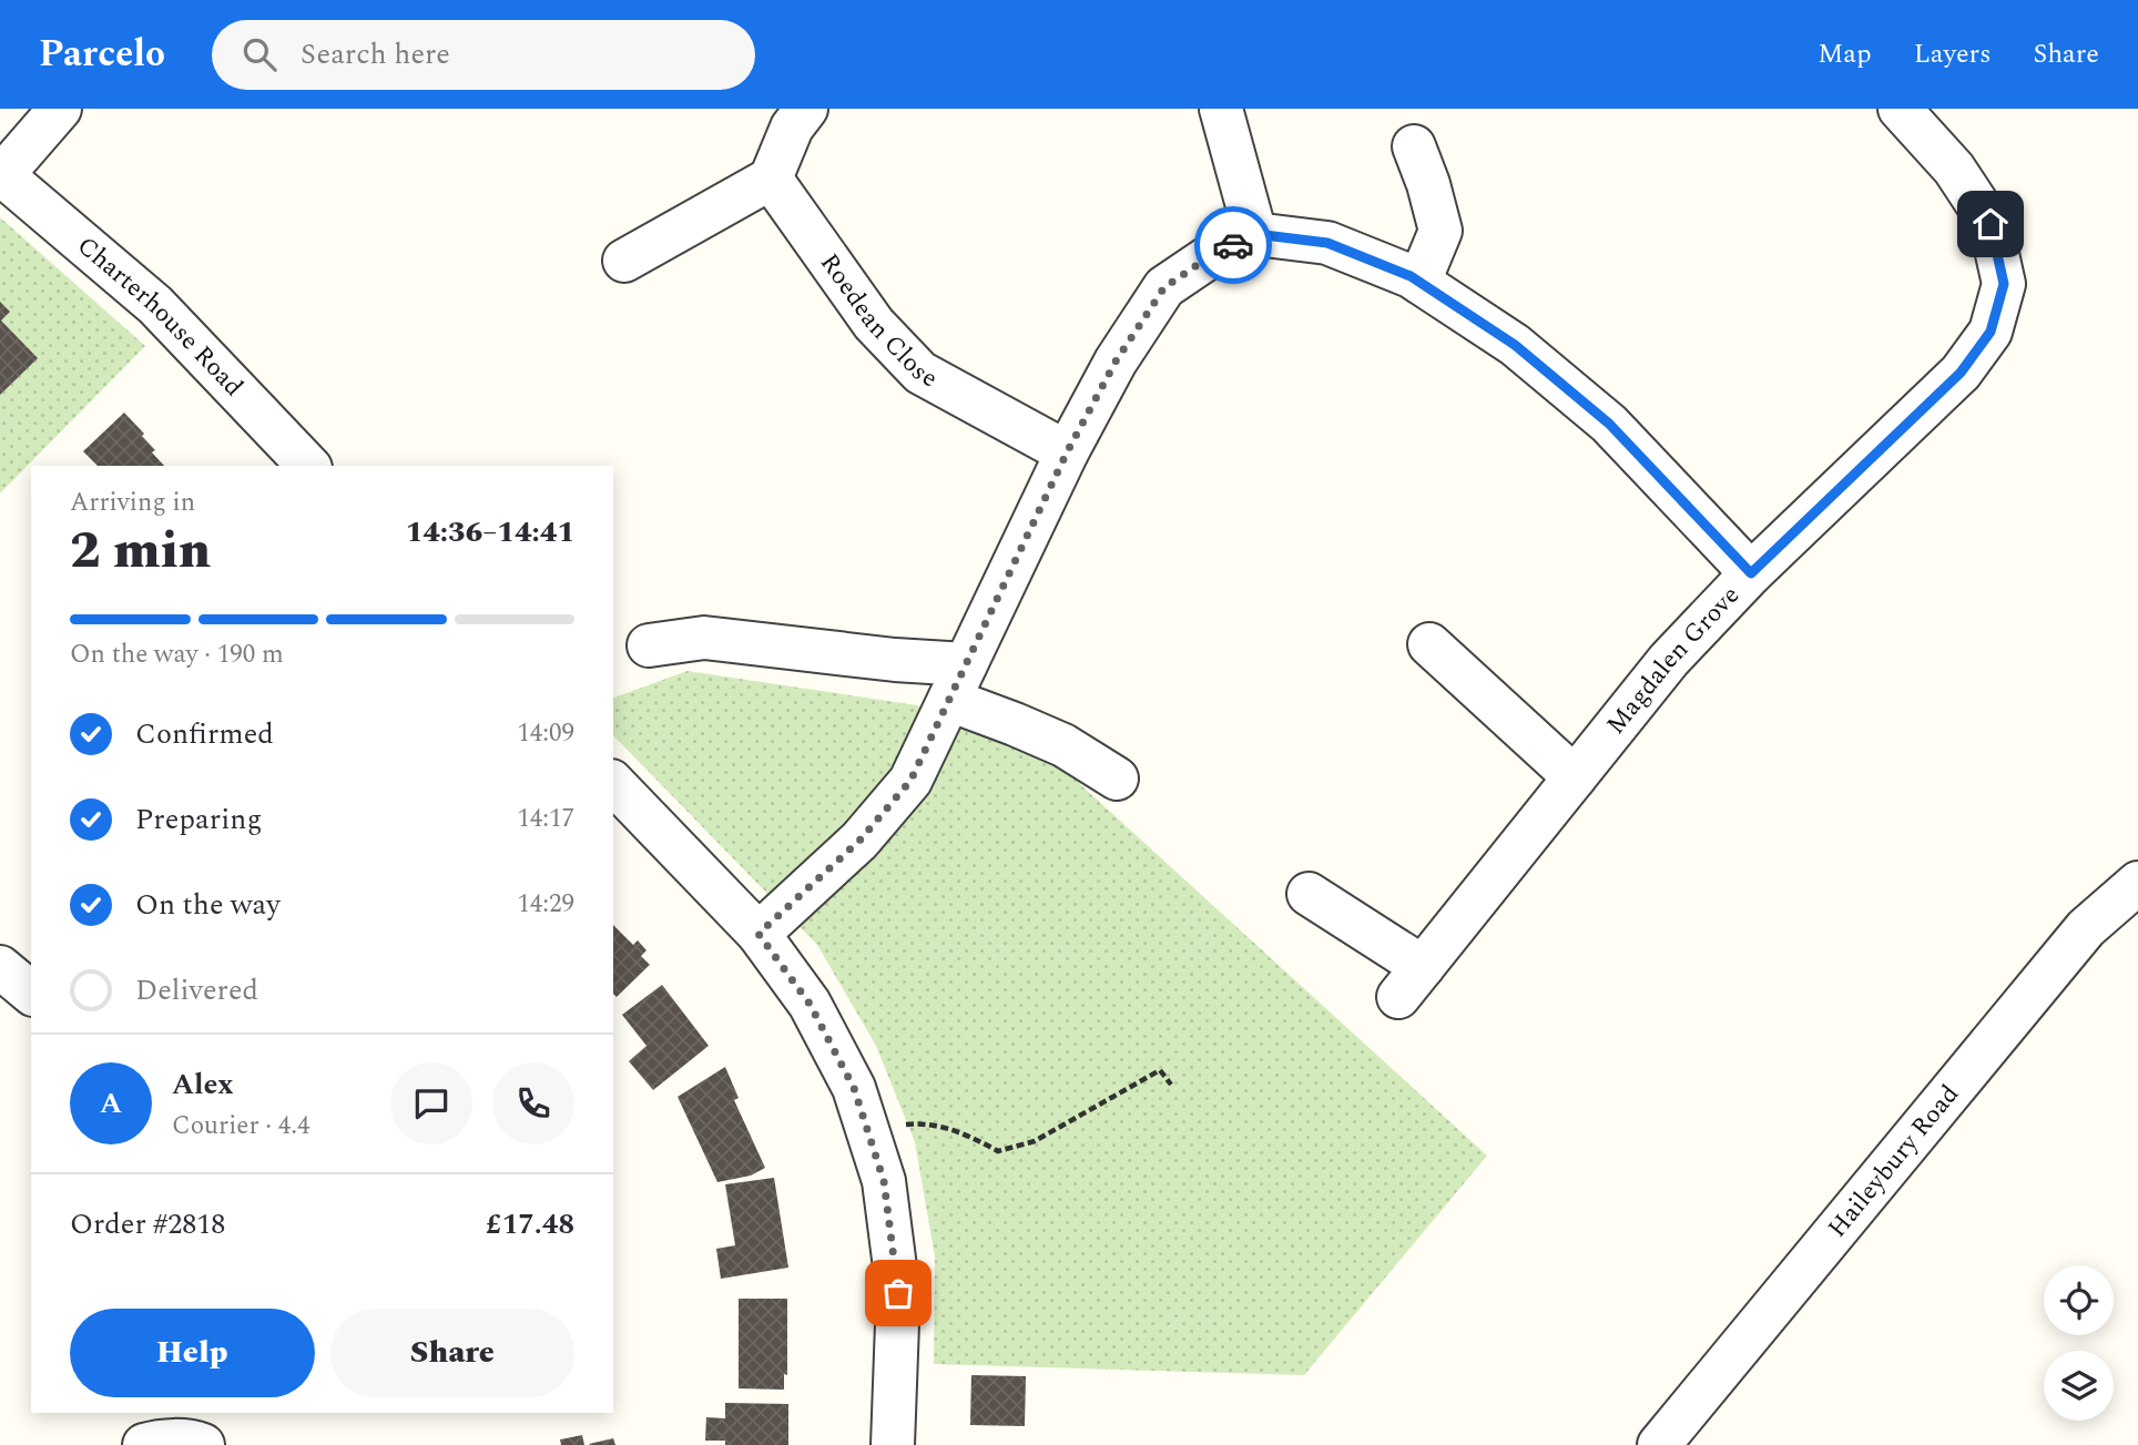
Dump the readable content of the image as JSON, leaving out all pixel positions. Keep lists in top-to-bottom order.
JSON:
{
  "streets": {
    "street": [
      "Charterhouse Road",
      "Roedean Close",
      "Magdalen Grove",
      "Haileybury Road"
    ]
  },
  "page": {
    "header": "Parcelo",
    "search": "Search here",
    "nav": ["Map", "Layers", "Share"],
    "heading": ["2 min", "Arriving in", "14:36–14:41"],
    "panel": [
      "Alex",
      "Courier · 4.4",
      "Order #2818",
      "£17.48"
    ],
    "bar": "On the way · 190 m",
    "list": [
      ["Confirmed", "14:09"],
      ["Preparing", "14:17"],
      ["On the way", "14:29"],
      "Delivered"
    ],
    "round": "A",
    "buttons": ["Help", "Share"]
  }
}
